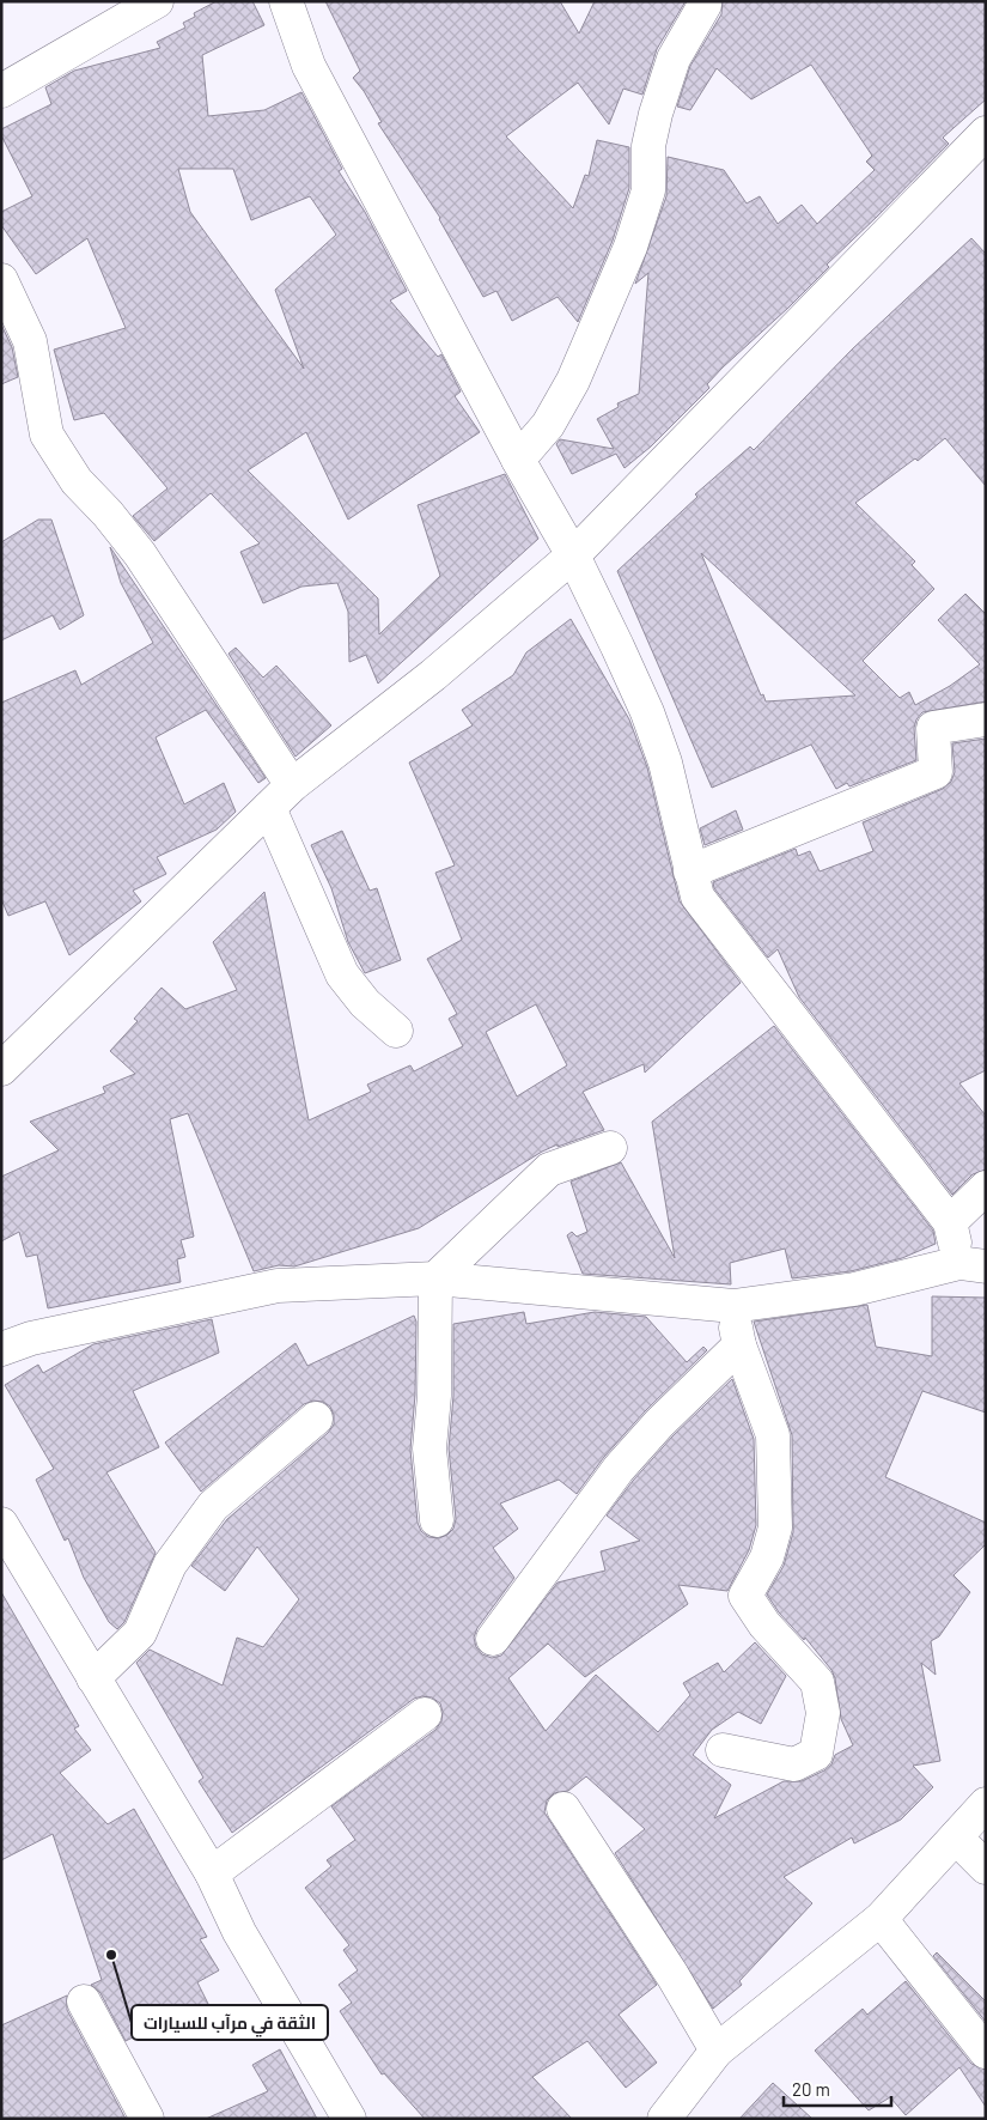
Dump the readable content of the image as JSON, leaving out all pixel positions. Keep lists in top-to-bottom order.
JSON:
{
  "places": ["الثقة في مرآب للسيارات"],
  "scale_bar": "20 m"
}
